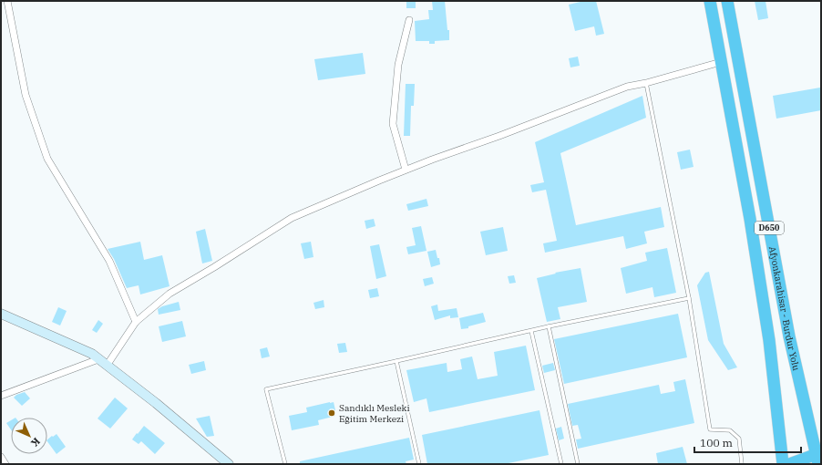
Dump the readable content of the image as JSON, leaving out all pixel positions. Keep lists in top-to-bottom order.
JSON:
{
  "streets": {
    "highway": ["D650", "Afyonkarahisar - Burdur Yolu"]
  },
  "places": ["Sandıklı Mesleki Eğitim Merkezi"],
  "scale_bar": "100 m",
  "north": "bottom right"
}
